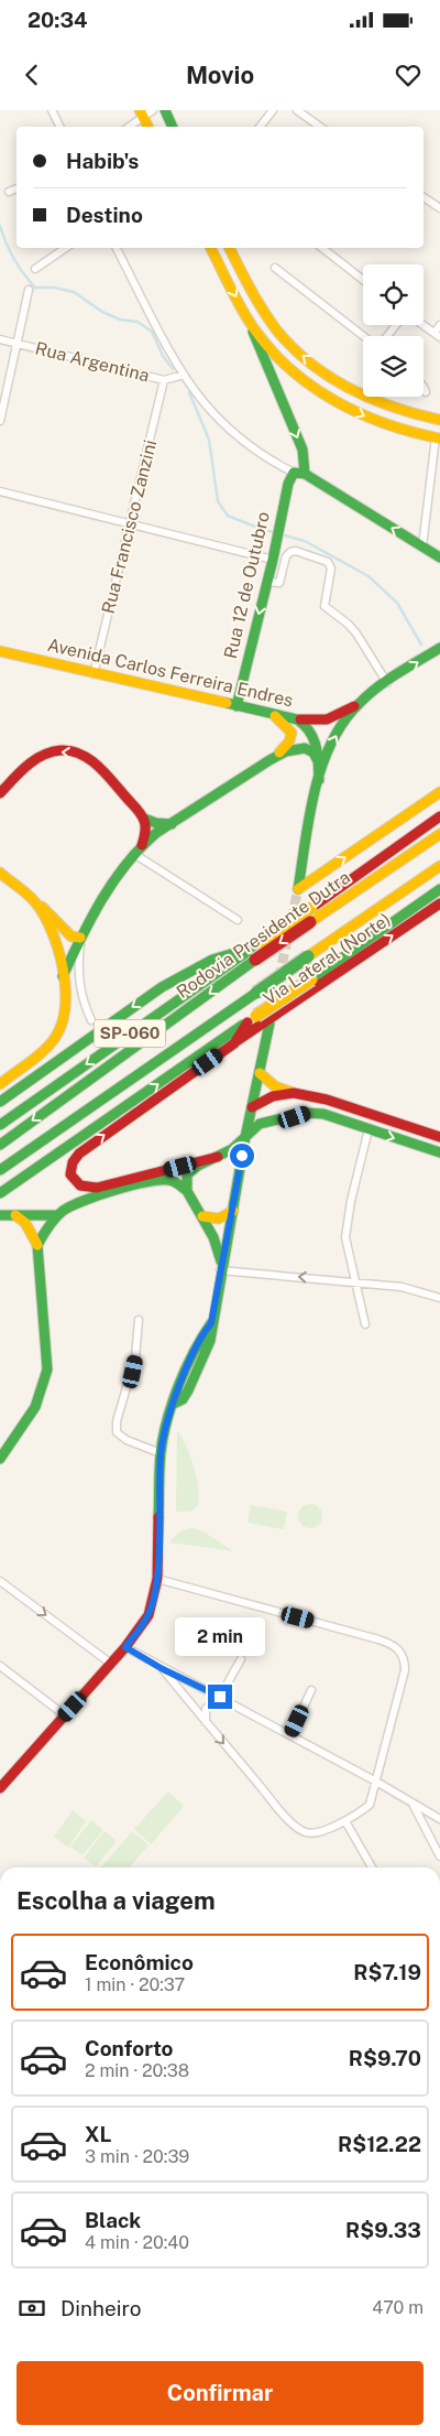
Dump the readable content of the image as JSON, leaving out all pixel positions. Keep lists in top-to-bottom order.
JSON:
{
  "streets": {
    "main road": [
      "Rua 12 de Outubro",
      "Avenida Carlos Ferreira Endres",
      "Rodovia Presidente Dutra",
      "Via Lateral (Norte)",
      "SP-060"
    ],
    "street": ["Rua Argentina", "Rua Francisco Zanzini"]
  },
  "crossings": [
    ["Rua Argentina", "Rua Francisco Zanzini"],
    ["Rua Francisco Zanzini", "Avenida Carlos Ferreira Endres"],
    ["Rua 12 de Outubro", "Avenida Carlos Ferreira Endres"]
  ],
  "one_way": ["Rua 12 de Outubro"],
  "page": {
    "status": "20:34",
    "header": "Movio",
    "banner": ["Habib's", "Destino"],
    "bubble": "2 min",
    "heading": "Escolha a viagem",
    "list": [
      {
        "name": "Econômico",
        "note": "1 min · 20:37",
        "value": "R$7.19"
      },
      {
        "name": "Conforto",
        "note": "2 min · 20:38",
        "value": "R$9.70"
      },
      {
        "name": "XL",
        "note": "3 min · 20:39",
        "value": "R$12.22"
      },
      {
        "name": "Black",
        "note": "4 min · 20:40",
        "value": "R$9.33"
      }
    ],
    "pay": ["Dinheiro", "470 m"],
    "buttons": "Confirmar"
  }
}
